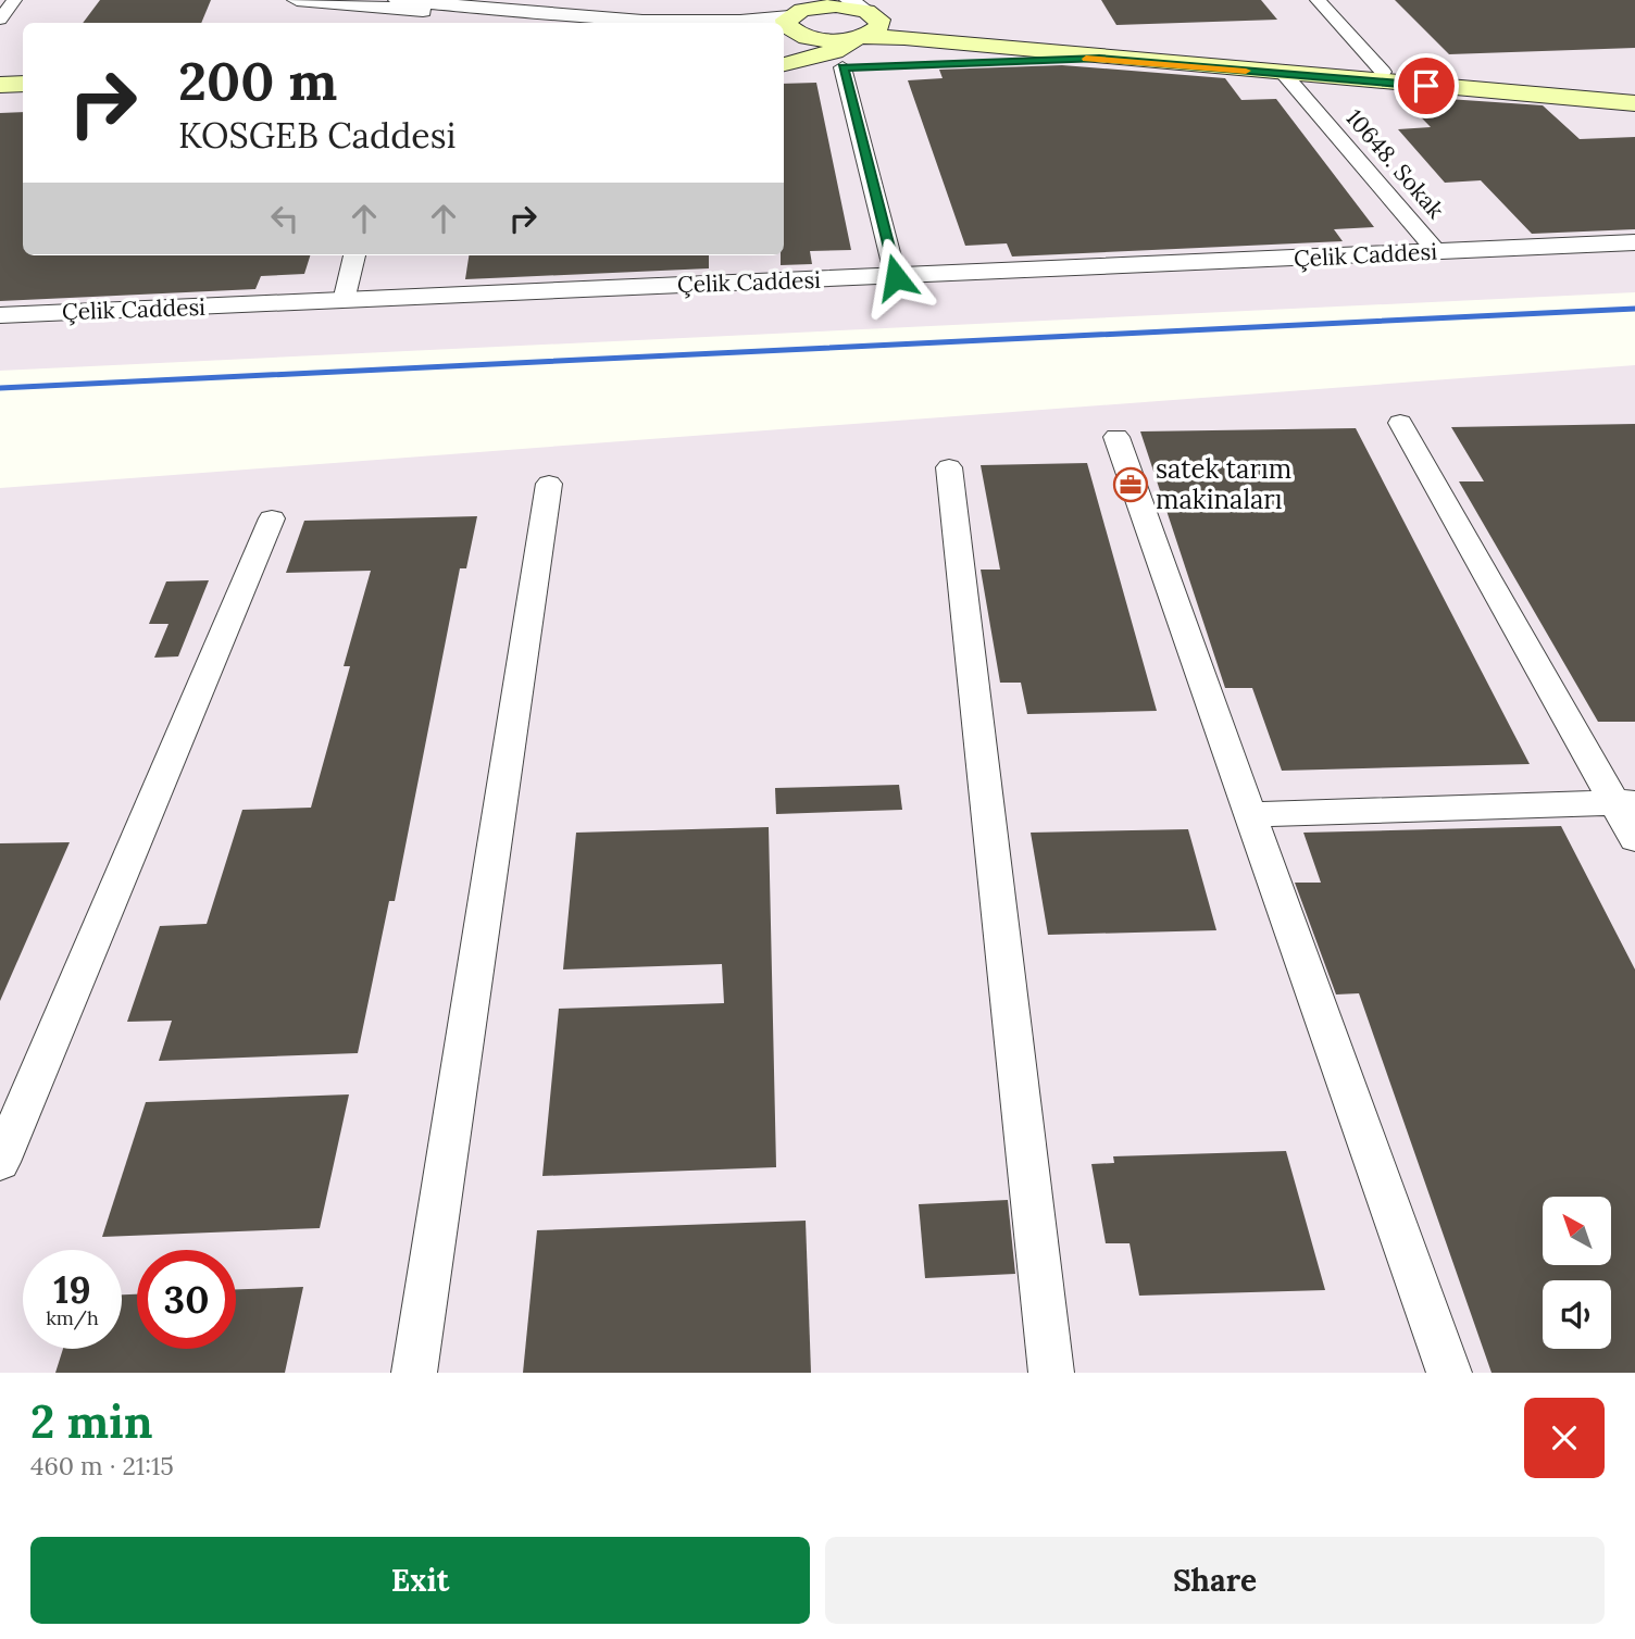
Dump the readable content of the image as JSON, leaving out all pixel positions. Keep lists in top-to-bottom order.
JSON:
{
  "streets": {
    "street": ["10648. Sokak", "Çelik Caddesi"]
  },
  "crossings": [
    ["10648. Sokak", "Çelik Caddesi"]
  ],
  "places": {
    "office": ["satek tarım makinaları"]
  },
  "north": "top left",
  "page": {
    "turn": ["200 m", "KOSGEB Caddesi"],
    "speed": "19 km/h",
    "limit": "30",
    "heading": ["2 min", "460 m · 21:15"],
    "buttons": ["Exit", "Share"]
  }
}
